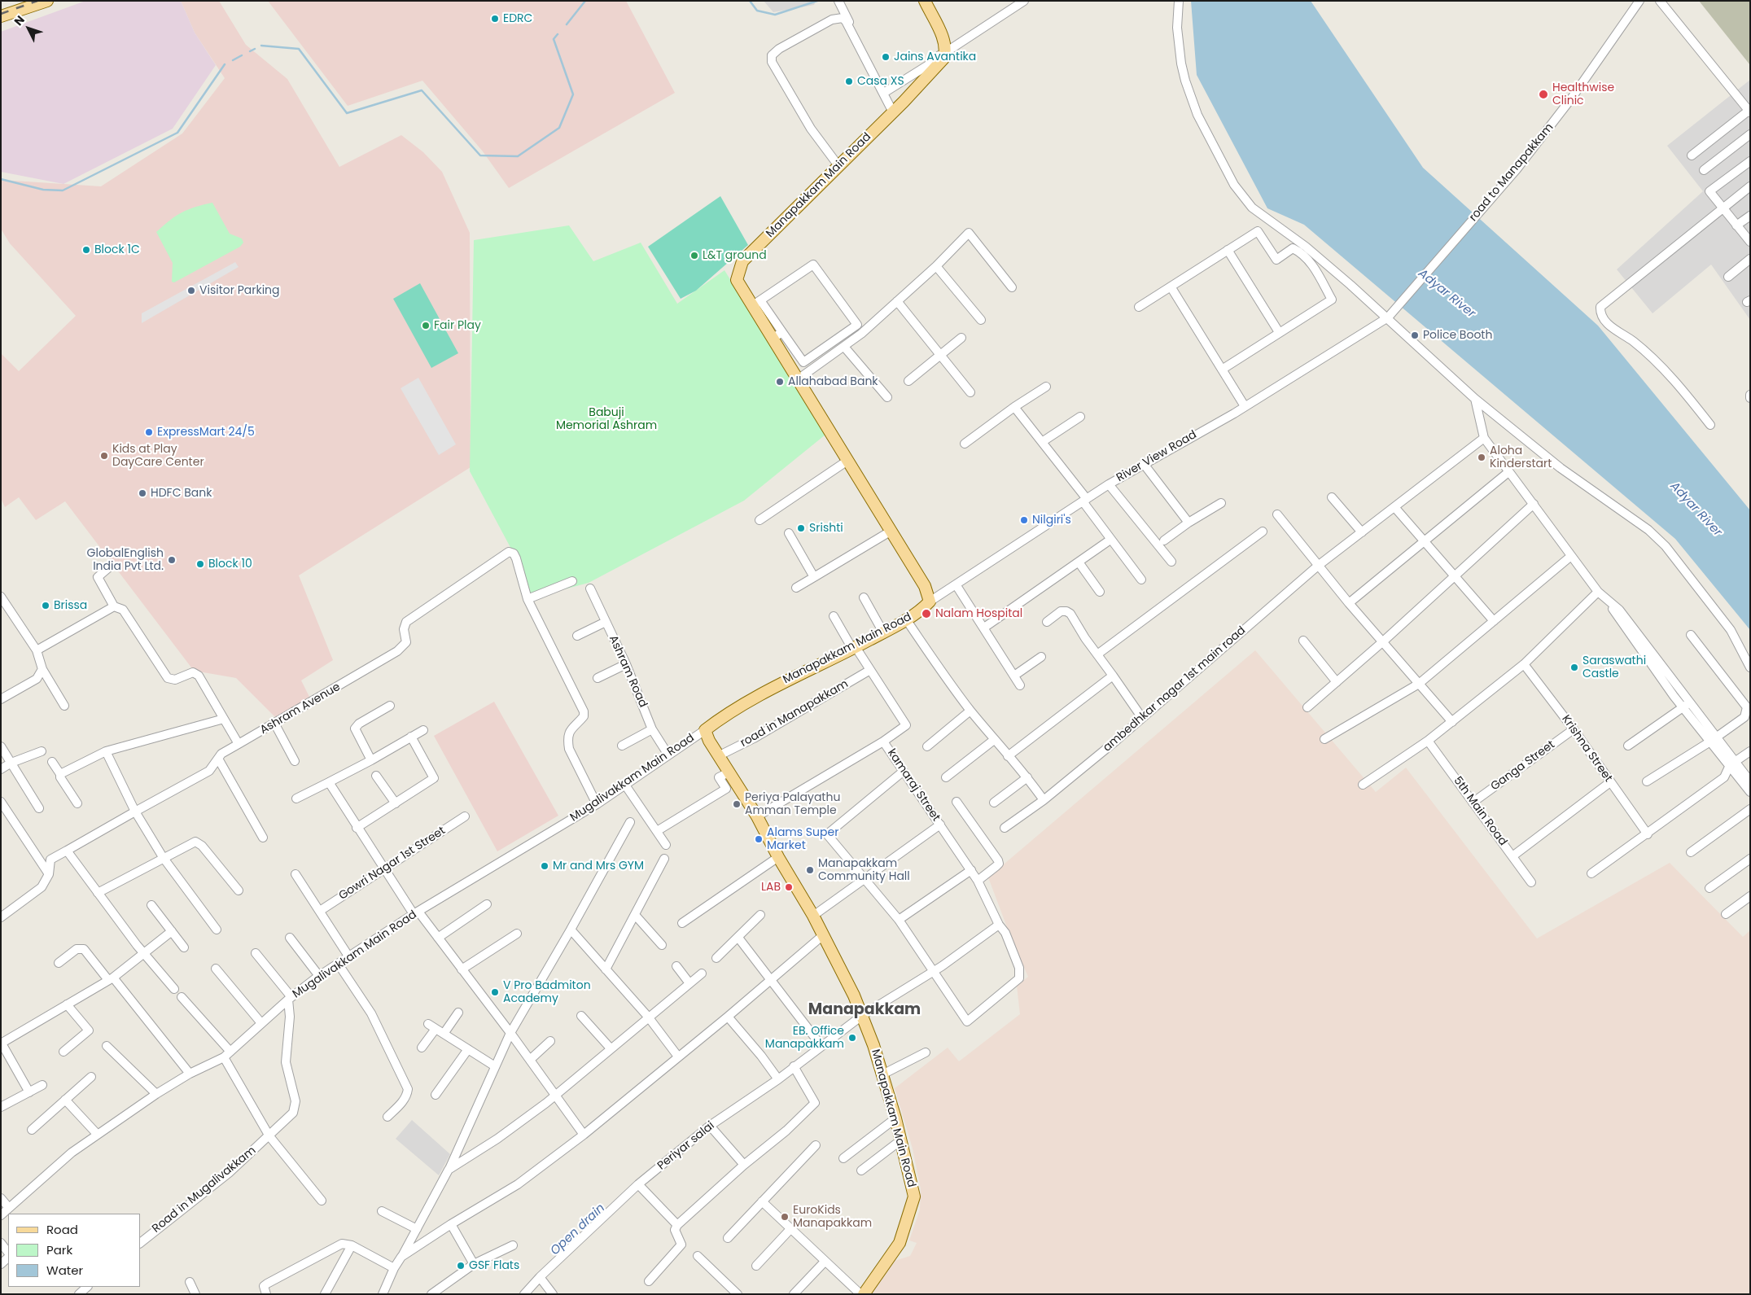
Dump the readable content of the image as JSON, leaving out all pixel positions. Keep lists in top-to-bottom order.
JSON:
{
  "streets": {
    "main road": ["Manapakkam Main Road"],
    "street": [
      "road to Manapakkam",
      "River View Road",
      "Ashram Road",
      "ambedhkar nagar 1st main road",
      "Ashram Avenue",
      "road in Manapakkam",
      "Krishna Street",
      "Ganga Street",
      "Mugalivakkam Main Road",
      "kamaraj Street",
      "5th Main Road",
      "Gowri Nagar 1st Street",
      "Periyar salai",
      "Road in Mugalivakkam"
    ]
  },
  "crossings": [
    ["road to Manapakkam", "River View Road"],
    ["Manapakkam Main Road", "River View Road"],
    ["Manapakkam Main Road", "road in Manapakkam"],
    ["Manapakkam Main Road", "Mugalivakkam Main Road"],
    ["Manapakkam Main Road", "kamaraj Street"],
    ["Manapakkam Main Road", "Periyar salai"],
    ["Ashram Road", "Mugalivakkam Main Road"],
    ["road in Manapakkam", "kamaraj Street"],
    ["Krishna Street", "Ganga Street"],
    ["Ganga Street", "5th Main Road"],
    ["Mugalivakkam Main Road", "Road in Mugalivakkam"],
    ["kamaraj Street", "Periyar salai"]
  ],
  "districts": ["Manapakkam"],
  "water": ["Adyar River", "Open drain"],
  "parks": ["Babuji Memorial Ashram"],
  "places": [
    "EDRC",
    "Jains Avantika",
    "Casa XS",
    "Healthwise Clinic",
    "Block 1C",
    "L&T ground",
    "Visitor Parking",
    "Fair Play",
    "Police Booth",
    "Allahabad Bank",
    "ExpressMart 24/5",
    "Kids at Play DayCare Center",
    "Aloha Kinderstart",
    "HDFC Bank",
    "Nilgiri's",
    "Srishti",
    "GlobalEnglish India Pvt Ltd.",
    "Block 10",
    "Brissa",
    "Nalam Hospital",
    "Saraswathi Castle",
    "Periya Palayathu Amman Temple",
    "Alams Super Market",
    "Mr and Mrs GYM",
    "Manapakkam Community Hall",
    "LAB",
    "V Pro Badmiton Academy",
    "EB. Office Manapakkam",
    "EuroKids Manapakkam",
    "GSF Flats"
  ],
  "legend": ["Road", "Park", "Water"],
  "north": "top left"
}
